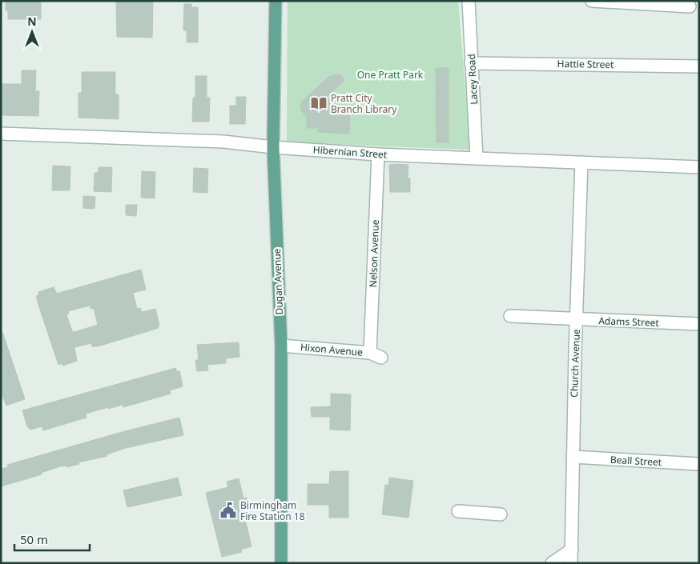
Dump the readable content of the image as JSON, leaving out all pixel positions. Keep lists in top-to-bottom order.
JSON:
{
  "streets": {
    "main road": ["Dugan Avenue"],
    "street": [
      "Hattie Street",
      "Lacey Road",
      "Hibernian Street",
      "Nelson Avenue",
      "Adams Street",
      "Hixon Avenue",
      "Church Avenue",
      "Beall Street"
    ]
  },
  "crossings": [
    ["Hattie Street", "Lacey Road"],
    ["Lacey Road", "Hibernian Street"],
    ["Hibernian Street", "Nelson Avenue"],
    ["Hibernian Street", "Dugan Avenue"],
    ["Hibernian Street", "Church Avenue"],
    ["Nelson Avenue", "Hixon Avenue"],
    ["Dugan Avenue", "Hixon Avenue"],
    ["Adams Street", "Church Avenue"],
    ["Church Avenue", "Beall Street"]
  ],
  "parks": ["One Pratt Park"],
  "places": {
    "library": ["Pratt City Branch Library"],
    "public building": ["Birmingham Fire Station 18"]
  },
  "scale_bar": "50 m",
  "north": "top"
}
